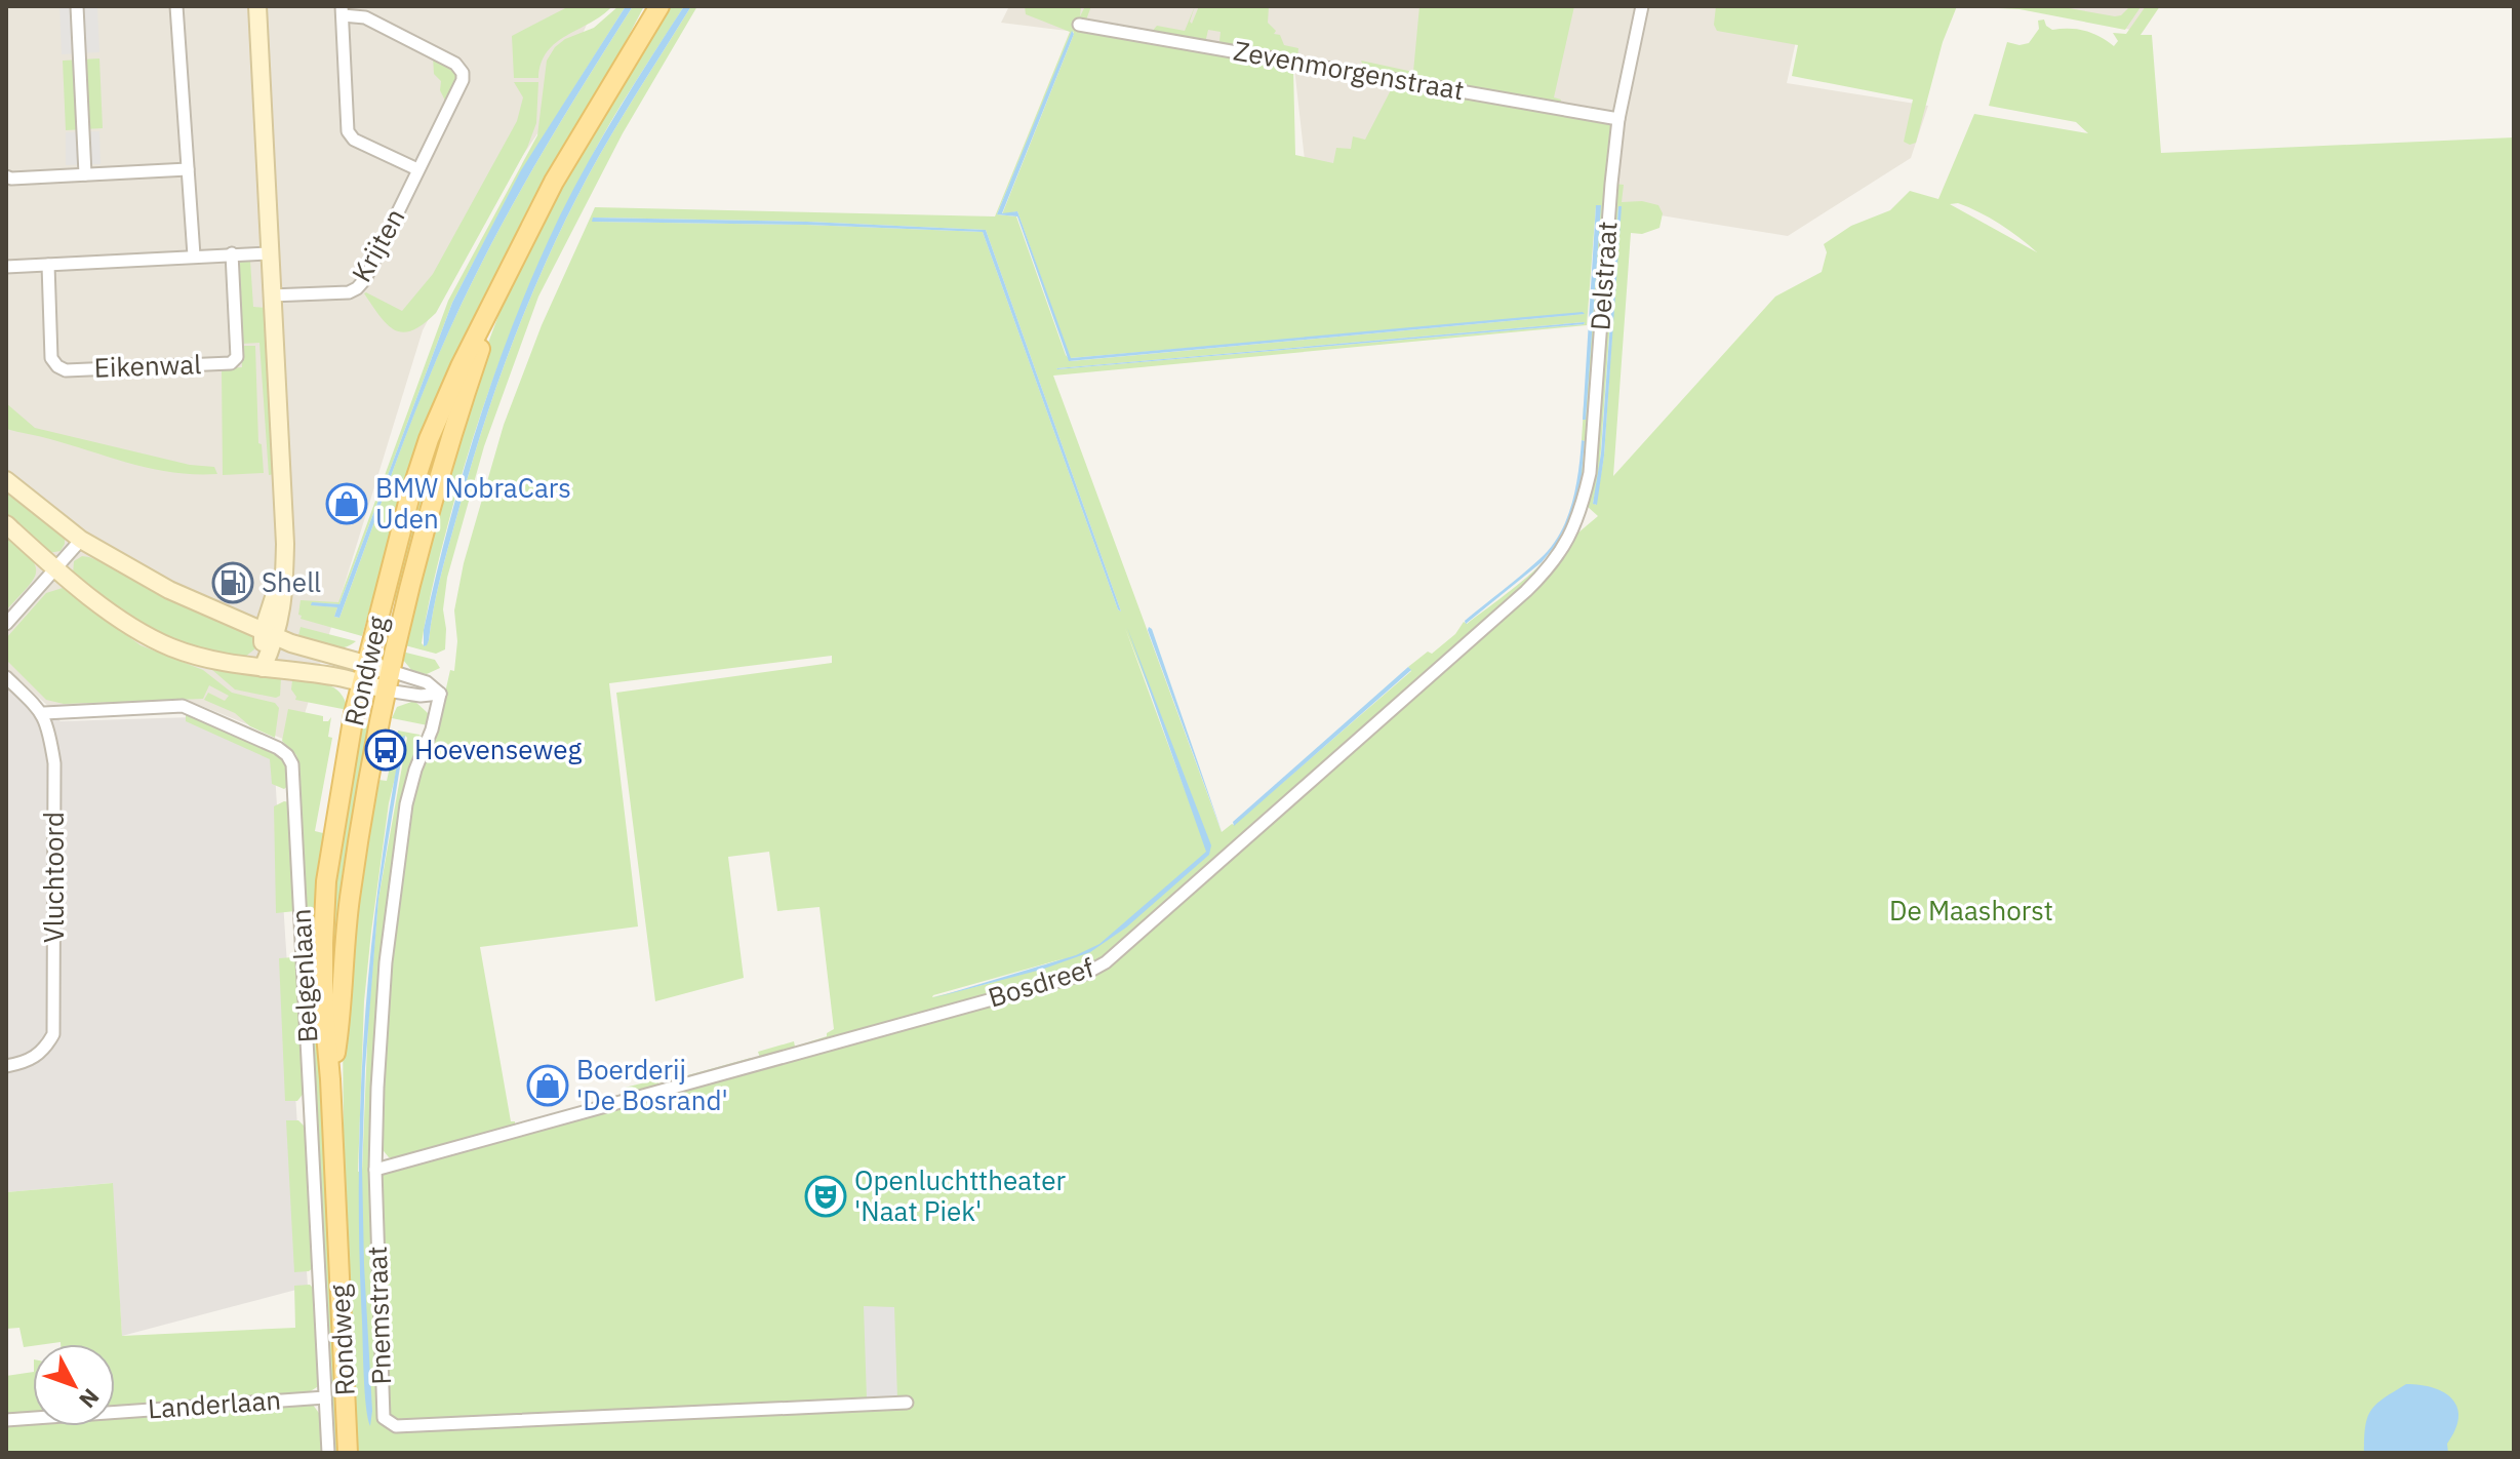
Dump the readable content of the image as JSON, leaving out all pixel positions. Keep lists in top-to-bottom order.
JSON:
{
  "streets": {
    "main road": ["Rondweg"],
    "street": [
      "Zevenmorgenstraat",
      "Krijten",
      "Delstraat",
      "Eikenwal",
      "Vluchtoord",
      "Belgenlaan",
      "Bosdreef",
      "Pnemstraat",
      "Landerlaan"
    ]
  },
  "crossings": [
    ["Zevenmorgenstraat", "Delstraat"],
    ["Delstraat", "Bosdreef"],
    ["Vluchtoord", "Belgenlaan"],
    ["Belgenlaan", "Landerlaan"],
    ["Bosdreef", "Pnemstraat"]
  ],
  "parks": ["De Maashorst"],
  "places": {
    "shop": ["BMW NobraCars Uden", "Boerderij 'De Bosrand'"],
    "fuel station": ["Shell"],
    "bus stop": ["Hoevenseweg"],
    "theatre": ["Openluchttheater 'Naat Piek'"]
  },
  "north": "bottom right"
}
